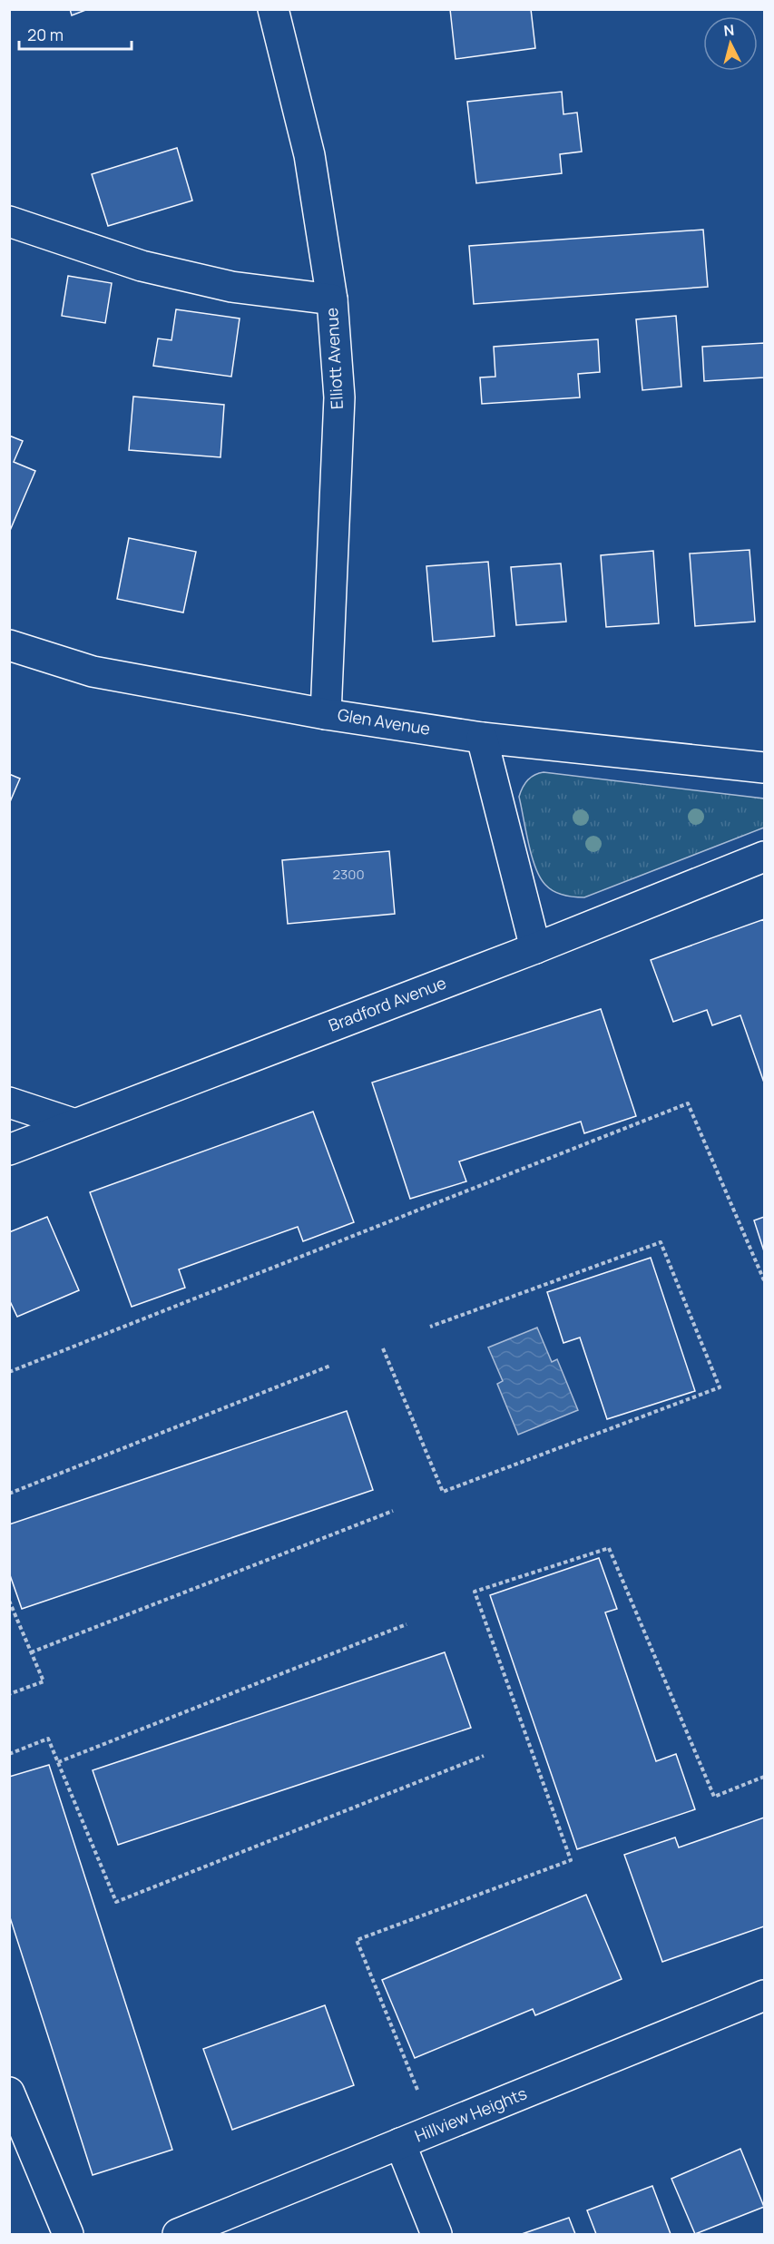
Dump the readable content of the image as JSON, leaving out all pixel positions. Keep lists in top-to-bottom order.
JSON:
{
  "streets": {
    "street": [
      "Elliott Avenue",
      "Glen Avenue",
      "Bradford Avenue",
      "Hillview Heights"
    ]
  },
  "crossings": [
    ["Elliott Avenue", "Glen Avenue"]
  ],
  "house_numbers": ["2300"],
  "scale_bar": "20 m",
  "north": "top"
}
